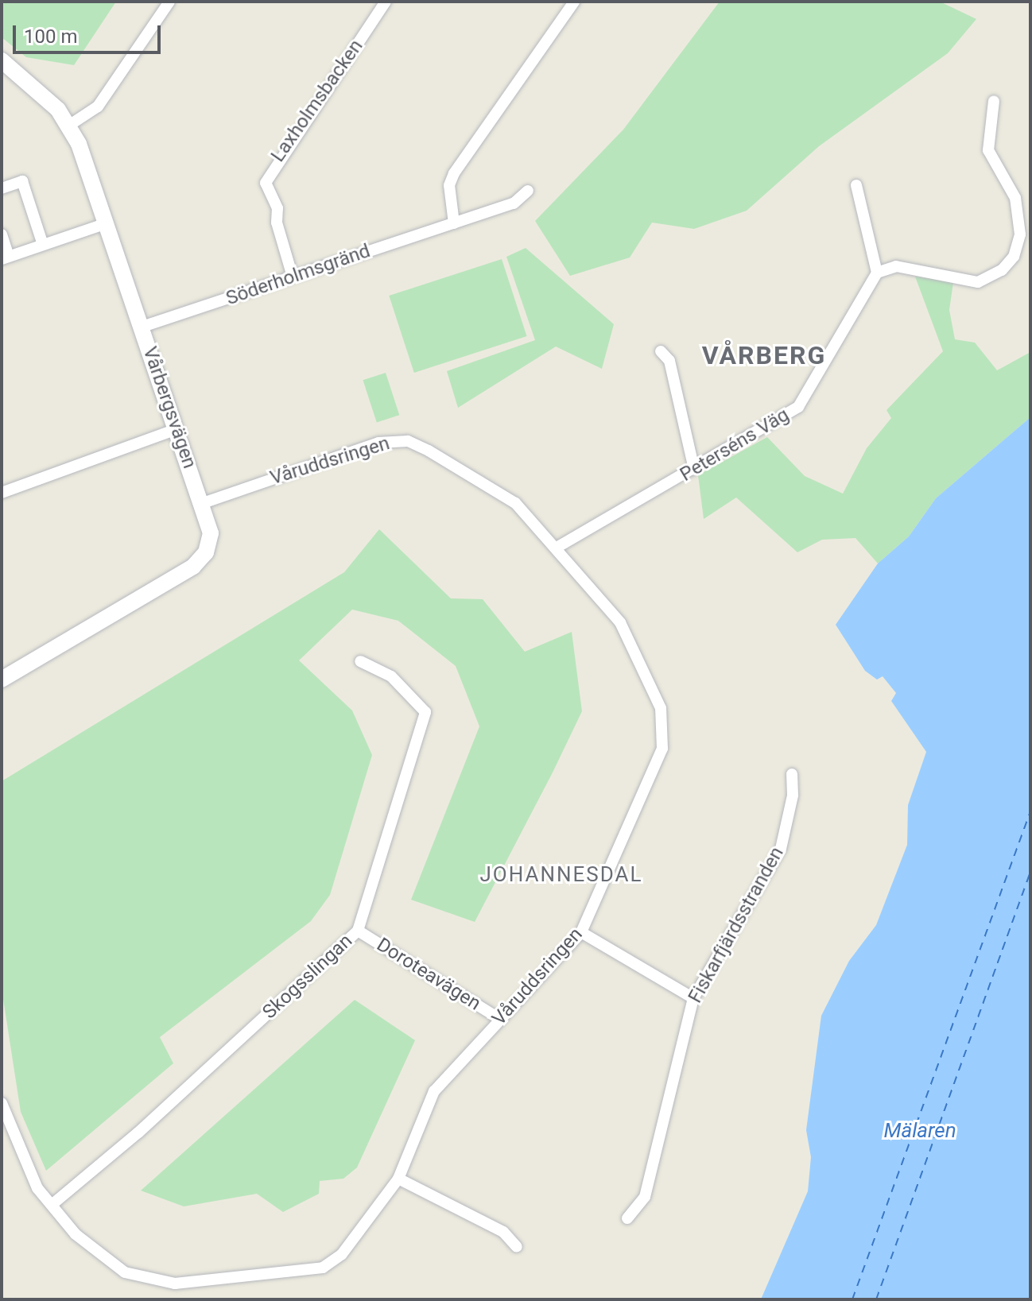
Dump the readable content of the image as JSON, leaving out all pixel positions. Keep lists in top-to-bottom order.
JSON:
{
  "streets": {
    "street": [
      "Laxholmsbacken",
      "Söderholmsgränd",
      "Vårbergsvägen",
      "Peterséns Väg",
      "Våruddsringen",
      "Fiskarfjärdsstranden",
      "Doroteavägen",
      "Skogsslingan"
    ]
  },
  "crossings": [
    ["Laxholmsbacken", "Söderholmsgränd"],
    ["Söderholmsgränd", "Vårbergsvägen"],
    ["Vårbergsvägen", "Våruddsringen"],
    ["Peterséns Väg", "Våruddsringen"],
    ["Våruddsringen", "Doroteavägen"],
    ["Våruddsringen", "Skogsslingan"],
    ["Doroteavägen", "Skogsslingan"]
  ],
  "districts": ["VÅRBERG", "JOHANNESDAL"],
  "water": ["Mälaren"],
  "scale_bar": "100 m"
}
